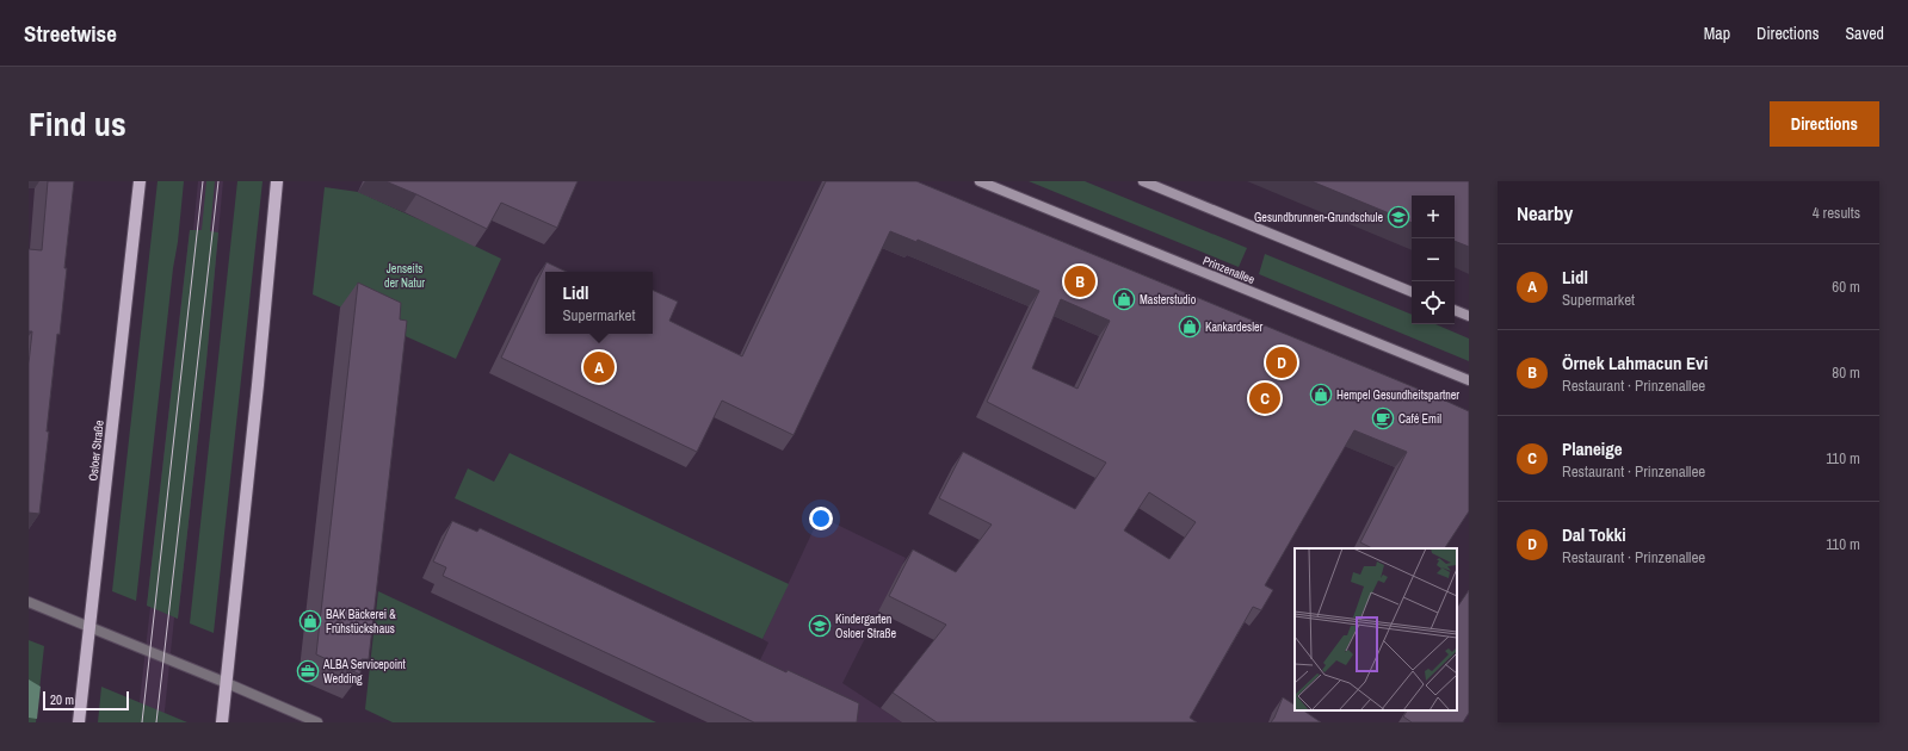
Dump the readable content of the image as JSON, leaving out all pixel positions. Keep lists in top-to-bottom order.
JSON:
{
  "streets": {
    "main road": ["Prinzenallee", "Osloer Straße"]
  },
  "parks": ["Jenseits der Natur"],
  "places": {
    "school or university": ["Gesundbrunnen-Grundschule", "Kindergarten Osloer Straße"],
    "shop": [
      "Masterstudio",
      "Kankardesler",
      "Hempel Gesundheitspartner",
      "BAK Bäckerei & Frühstückshaus"
    ],
    "cafe": ["Café Emil"],
    "office": ["ALBA Servicepoint Wedding"]
  },
  "scale_bar": "20 m",
  "page": {
    "header": "Streetwise",
    "nav": ["Map", "Directions", "Saved"],
    "title": "Find us",
    "buttons": "Directions",
    "heading": ["Nearby", "4 results"],
    "map_buttons": ["+", "−"],
    "list": [
      {
        "mark": "A",
        "name": "Lidl",
        "note": "Supermarket",
        "value": "60 m"
      },
      {
        "mark": "B",
        "name": "Örnek Lahmacun Evi",
        "note": "Restaurant · Prinzenallee",
        "value": "80 m"
      },
      {
        "mark": "C",
        "name": "Planeige",
        "note": "Restaurant · Prinzenallee",
        "value": "110 m"
      },
      {
        "mark": "D",
        "name": "Dal Tokki",
        "note": "Restaurant · Prinzenallee",
        "value": "110 m"
      }
    ],
    "pins": [
      "B",
      "D",
      "A",
      "C"
    ],
    "popup": ["Lidl", "Supermarket"],
    "scale": "20 m"
  }
}
